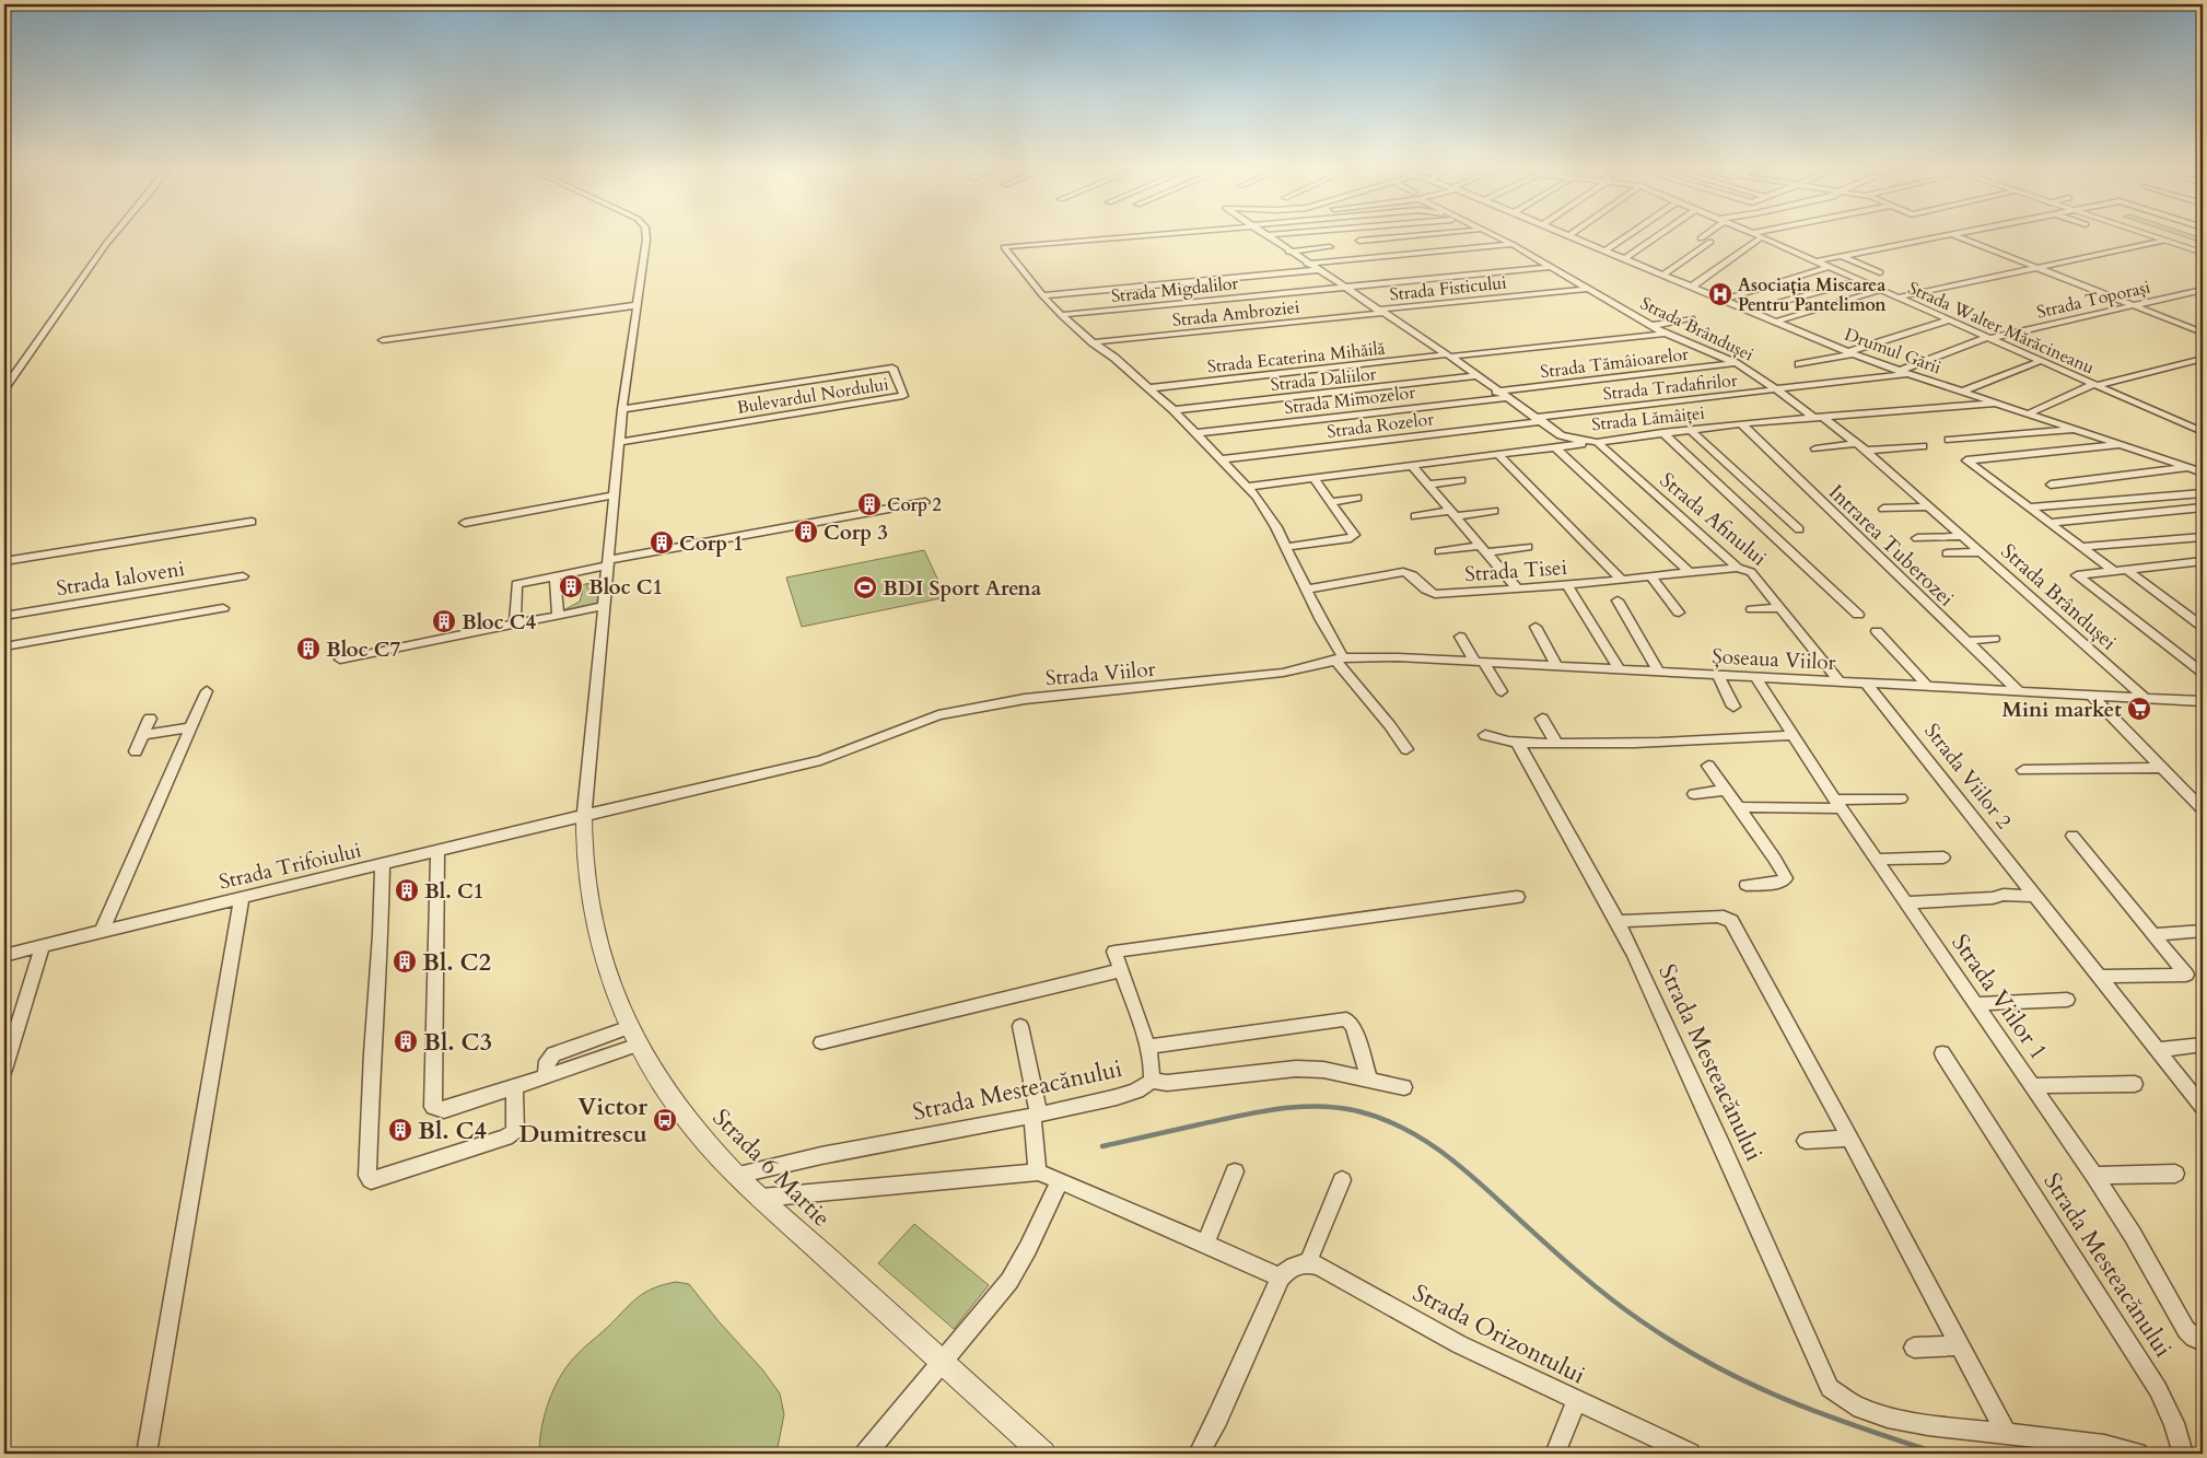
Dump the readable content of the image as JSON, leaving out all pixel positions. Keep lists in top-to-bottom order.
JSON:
{
  "streets": {
    "street": [
      "Strada Fisticului",
      "Strada Migdalilor",
      "Strada Toporași",
      "Strada Ambroziei",
      "Strada Walter Mărăcineanu",
      "Strada Brândușei",
      "Drumul Gării",
      "Strada Ecaterina Mihăilă",
      "Strada Tămâioarelor",
      "Strada Daliilor",
      "Strada Tradafirilor",
      "Bulevardul Nordului",
      "Strada Mimozelor",
      "Strada Lămâiței",
      "Strada Rozelor",
      "Strada Afinului",
      "Intrarea Tuberozei",
      "Strada Tisei",
      "Strada Ialoveni",
      "Șoseaua Viilor",
      "Strada Viilor",
      "Strada Viilor 2",
      "Strada Trifoiului",
      "Strada Viilor 1",
      "Strada Mesteacănului",
      "Strada 6 Martie",
      "Strada Orizontului"
    ]
  },
  "crossings": [
    ["Strada Fisticului", "Strada Ambroziei"],
    ["Strada Fisticului", "Strada Brândușei"],
    ["Strada Fisticului", "Strada Lămâiței"],
    ["Strada Migdalilor", "Strada Brândușei"],
    ["Strada Migdalilor", "Strada Lămâiței"],
    ["Strada Toporași", "Strada Walter Mărăcineanu"],
    ["Strada Toporași", "Drumul Gării"],
    ["Strada Toporași", "Strada Tradafirilor"],
    ["Strada Ambroziei", "Strada Lămâiței"],
    ["Strada Brândușei", "Strada Ecaterina Mihăilă"],
    ["Strada Brândușei", "Strada Tămâioarelor"],
    ["Strada Brândușei", "Strada Tradafirilor"],
    ["Strada Brândușei", "Strada Lămâiței"],
    ["Strada Brândușei", "Șoseaua Viilor"],
    ["Drumul Gării", "Strada Tradafirilor"],
    ["Drumul Gării", "Strada Lămâiței"],
    ["Strada Ecaterina Mihăilă", "Strada Lămâiței"],
    ["Strada Tămâioarelor", "Strada Lămâiței"],
    ["Strada Daliilor", "Strada Lămâiței"],
    ["Strada Tradafirilor", "Strada Lămâiței"],
    ["Strada Tradafirilor", "Strada Rozelor"],
    ["Strada Mimozelor", "Strada Lămâiței"],
    ["Strada Lămâiței", "Strada Rozelor"],
    ["Strada Lămâiței", "Strada Afinului"],
    ["Strada Lămâiței", "Intrarea Tuberozei"],
    ["Strada Afinului", "Strada Tisei"],
    ["Strada Afinului", "Șoseaua Viilor"],
    ["Intrarea Tuberozei", "Șoseaua Viilor"],
    ["Șoseaua Viilor", "Strada Viilor"],
    ["Șoseaua Viilor", "Strada Viilor 2"],
    ["Șoseaua Viilor", "Strada Viilor 1"],
    ["Strada Viilor", "Strada Trifoiului"],
    ["Strada Viilor", "Strada 6 Martie"],
    ["Strada Trifoiului", "Strada 6 Martie"],
    ["Strada Mesteacănului", "Strada 6 Martie"]
  ],
  "places": {
    "hospital": ["Asociația Miscarea Pentru Pantelimon"],
    "building": [
      "Corp 2",
      "Corp 3",
      "Corp 1",
      "Bloc C1",
      "Bloc C4",
      "Bloc C7",
      "Bl. C1",
      "Bl. C2",
      "Bl. C3",
      "Bl. C4"
    ],
    "sports": ["BDI Sport Arena"],
    "supermarket": ["Mini market"],
    "bus stop": ["Victor Dumitrescu"]
  }
}
